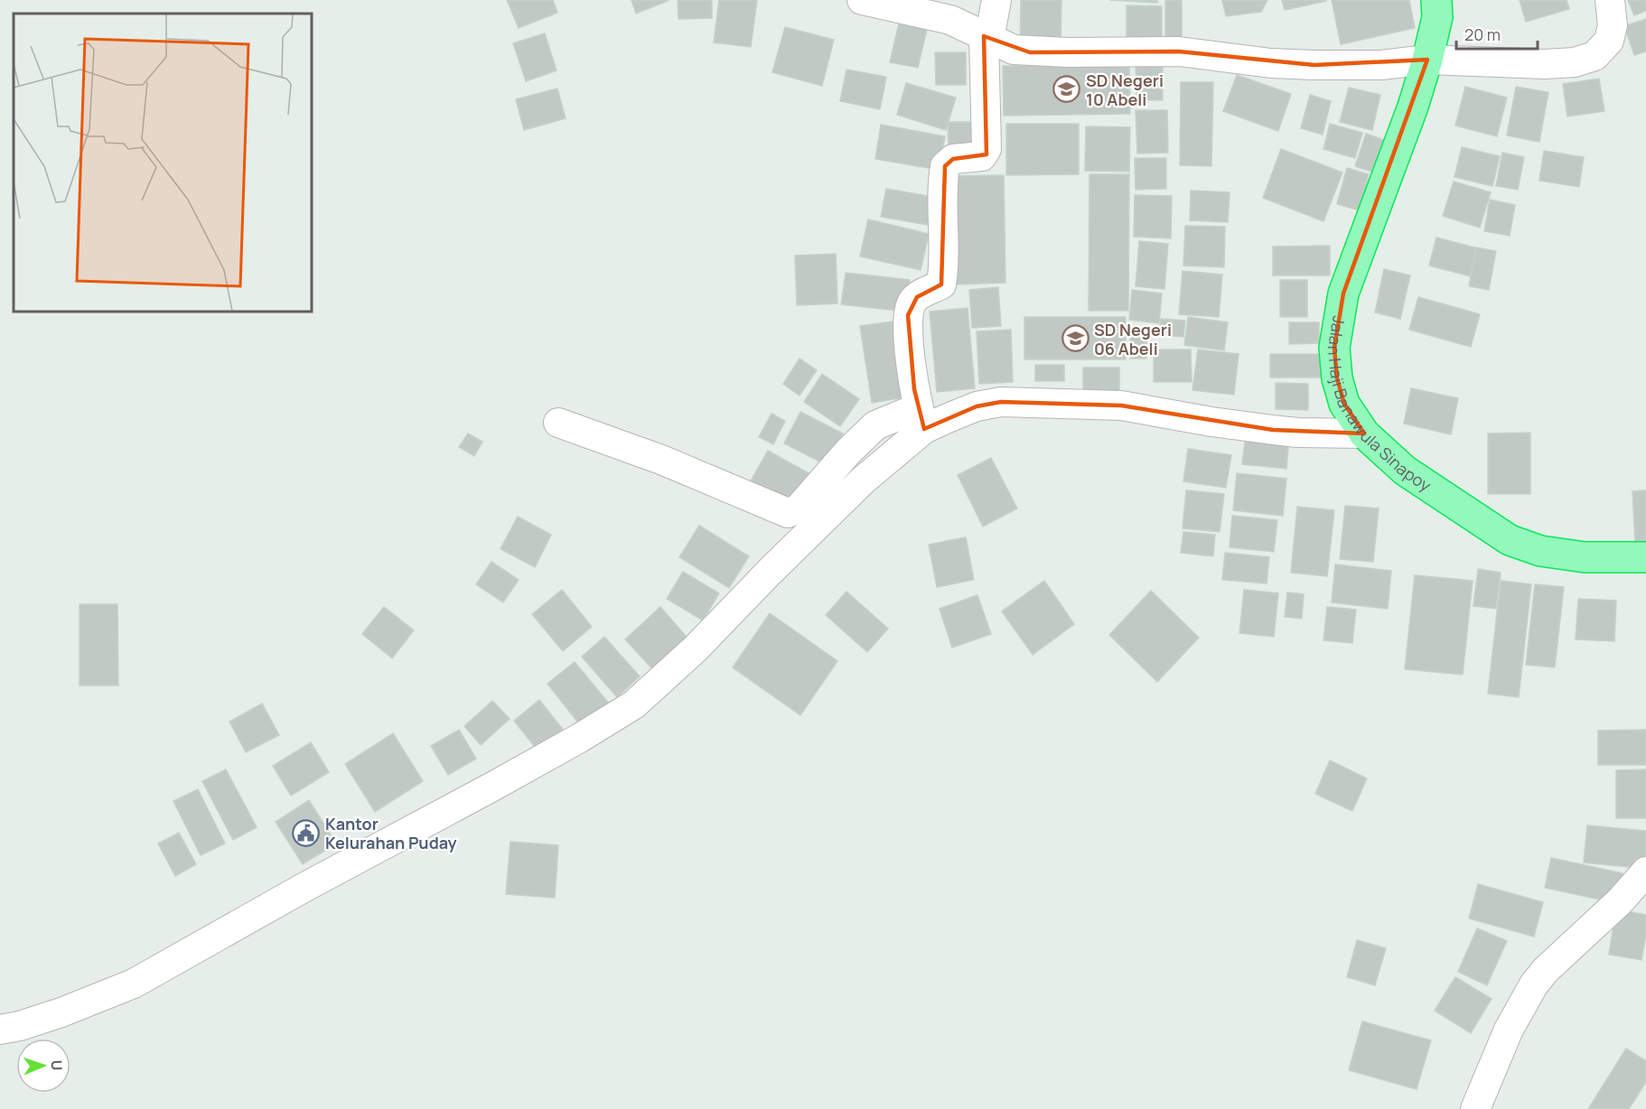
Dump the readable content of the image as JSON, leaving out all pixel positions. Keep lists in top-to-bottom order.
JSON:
{
  "streets": {
    "highway": ["Jalan Haji Banawula Sinapoy"]
  },
  "places": {
    "school or university": ["SD Negeri 10 Abeli", "SD Negeri 06 Abeli"],
    "public building": ["Kantor Kelurahan Puday"]
  },
  "scale_bar": "20 m",
  "north": "right"
}
